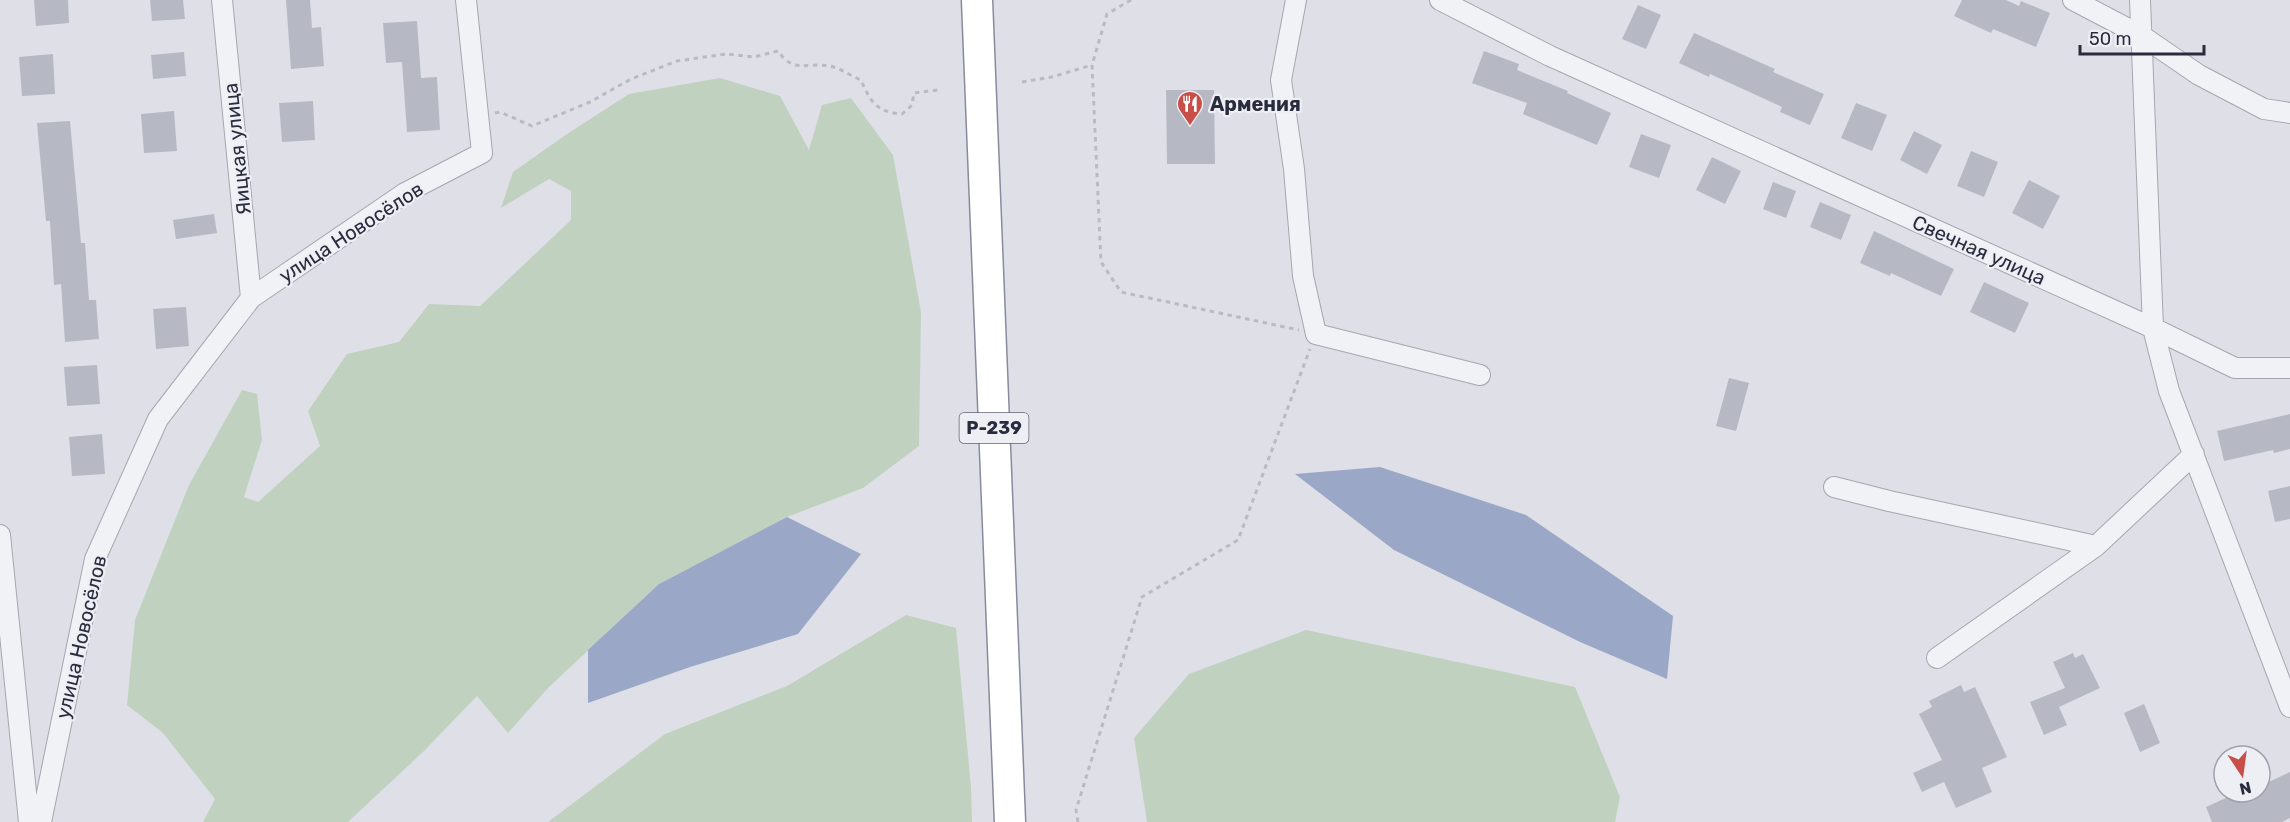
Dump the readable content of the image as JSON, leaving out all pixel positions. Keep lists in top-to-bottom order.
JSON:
{
  "streets": {
    "highway": ["Р-239"],
    "street": ["Яицкая улица", "улица Новосёлов", "Свечная улица"]
  },
  "crossings": [
    ["Яицкая улица", "улица Новосёлов"]
  ],
  "places": {
    "restaurant": ["Армения"]
  },
  "scale_bar": "50 m",
  "north": "bottom"
}
